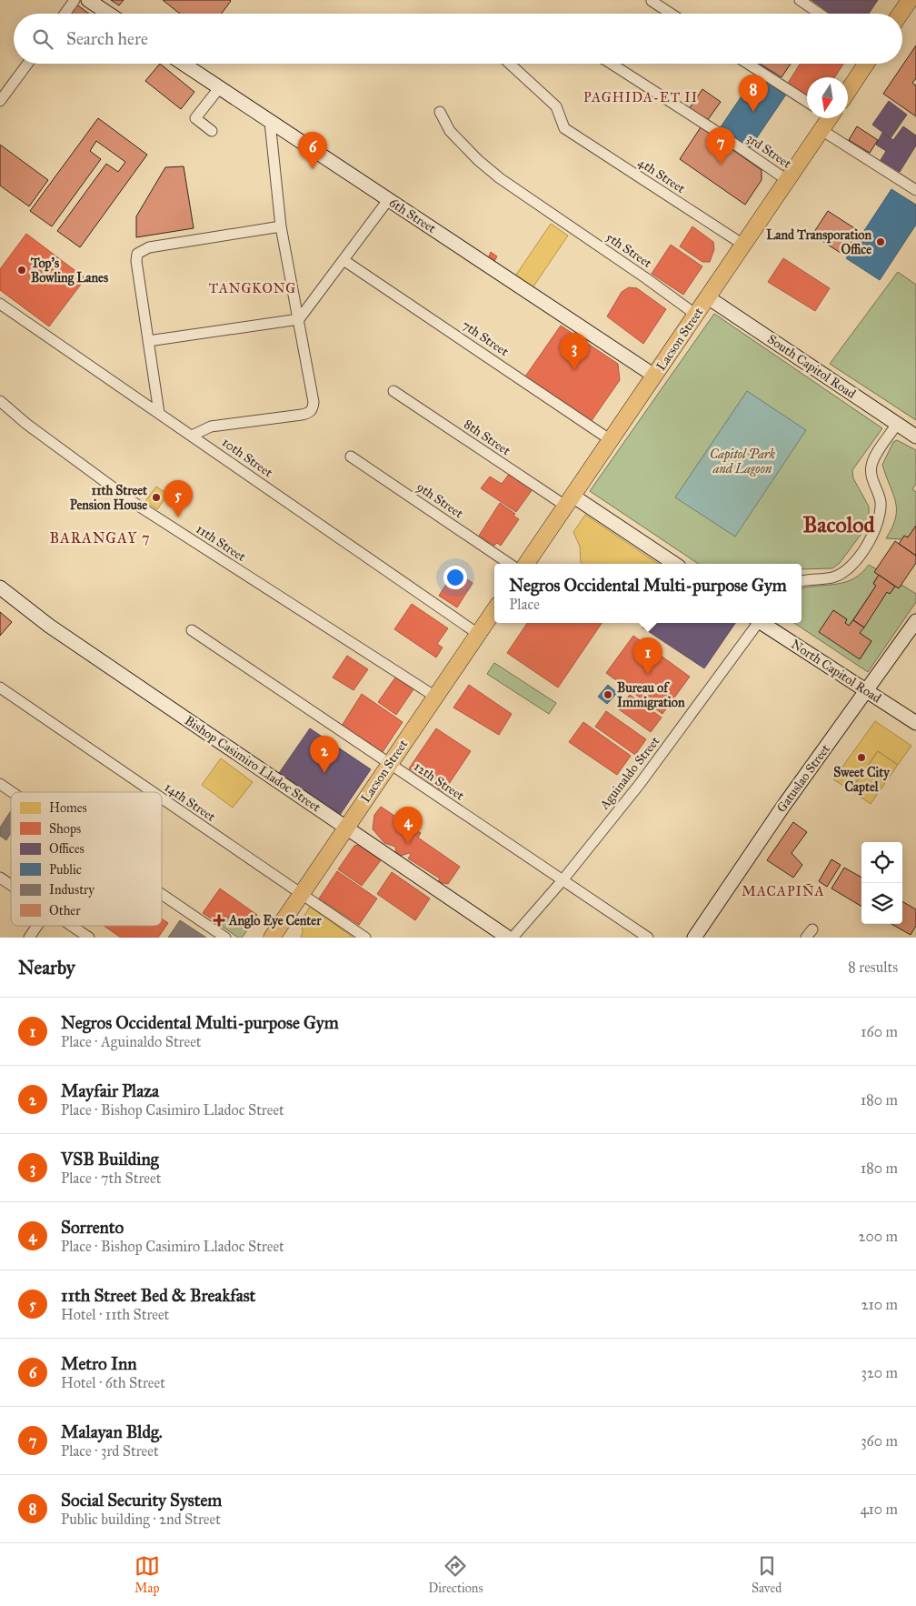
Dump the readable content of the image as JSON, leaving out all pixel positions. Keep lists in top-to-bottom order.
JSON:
{
  "streets": {
    "main road": ["Lacson Street"],
    "street": [
      "3rd Street",
      "4th Street",
      "6th Street",
      "5th Street",
      "7th Street",
      "South Capitol Road",
      "8th Street",
      "10th Street",
      "9th Street",
      "11th Street",
      "North Capitol Road",
      "Bishop Casimiro Lladoc Street",
      "Aguinaldo Street",
      "Gatuslao Street",
      "12th Street",
      "14th Street"
    ]
  },
  "crossings": [
    ["3rd Street", "Lacson Street"],
    ["4th Street", "Lacson Street"],
    ["6th Street", "Lacson Street"],
    ["5th Street", "Lacson Street"],
    ["7th Street", "Lacson Street"],
    ["Lacson Street", "South Capitol Road"],
    ["Lacson Street", "8th Street"],
    ["Lacson Street", "10th Street"],
    ["Lacson Street", "11th Street"],
    ["Lacson Street", "Bishop Casimiro Lladoc Street"],
    ["Lacson Street", "12th Street"],
    ["Lacson Street", "14th Street"],
    ["North Capitol Road", "Gatuslao Street"],
    ["Aguinaldo Street", "12th Street"]
  ],
  "districts": [
    "PAGHIDA-ET II",
    "TANGKONG",
    "Bacolod",
    "BARANGAY 7",
    "MACAPIÑA"
  ],
  "parks": ["Capitol Park and Lagoon"],
  "places": {
    "other": [
      "Land Transporation Office",
      "Top's Bowling Lanes",
      "11th Street Pension House",
      "Bureau of Immigration",
      "Sweet City Captel"
    ],
    "health": ["Anglo Eye Center"]
  },
  "legend": [
    "Homes",
    "Shops",
    "Offices",
    "Public",
    "Industry",
    "Other"
  ],
  "north": "bottom",
  "page": {
    "search": "Search here",
    "pins": [
      "8",
      "7",
      "6",
      "3",
      "5",
      "1",
      "2",
      "4"
    ],
    "popup": ["Negros Occidental Multi-purpose Gym", "Place"],
    "heading": ["Nearby", "8 results"],
    "list": [
      {
        "mark": "1",
        "name": "Negros Occidental Multi-purpose Gym",
        "note": "Place · Aguinaldo Street",
        "value": "160 m"
      },
      {
        "mark": "2",
        "name": "Mayfair Plaza",
        "note": "Place · Bishop Casimiro Lladoc Street",
        "value": "180 m"
      },
      {
        "mark": "3",
        "name": "VSB Building",
        "note": "Place · 7th Street",
        "value": "180 m"
      },
      {
        "mark": "4",
        "name": "Sorrento",
        "note": "Place · Bishop Casimiro Lladoc Street",
        "value": "200 m"
      },
      {
        "mark": "5",
        "name": "11th Street Bed & Breakfast",
        "note": "Hotel · 11th Street",
        "value": "210 m"
      },
      {
        "mark": "6",
        "name": "Metro Inn",
        "note": "Hotel · 6th Street",
        "value": "320 m"
      },
      {
        "mark": "7",
        "name": "Malayan Bldg.",
        "note": "Place · 3rd Street",
        "value": "360 m"
      },
      {
        "mark": "8",
        "name": "Social Security System",
        "note": "Public building · 2nd Street",
        "value": "410 m"
      }
    ],
    "nav": ["Map", "Directions", "Saved"]
  }
}
